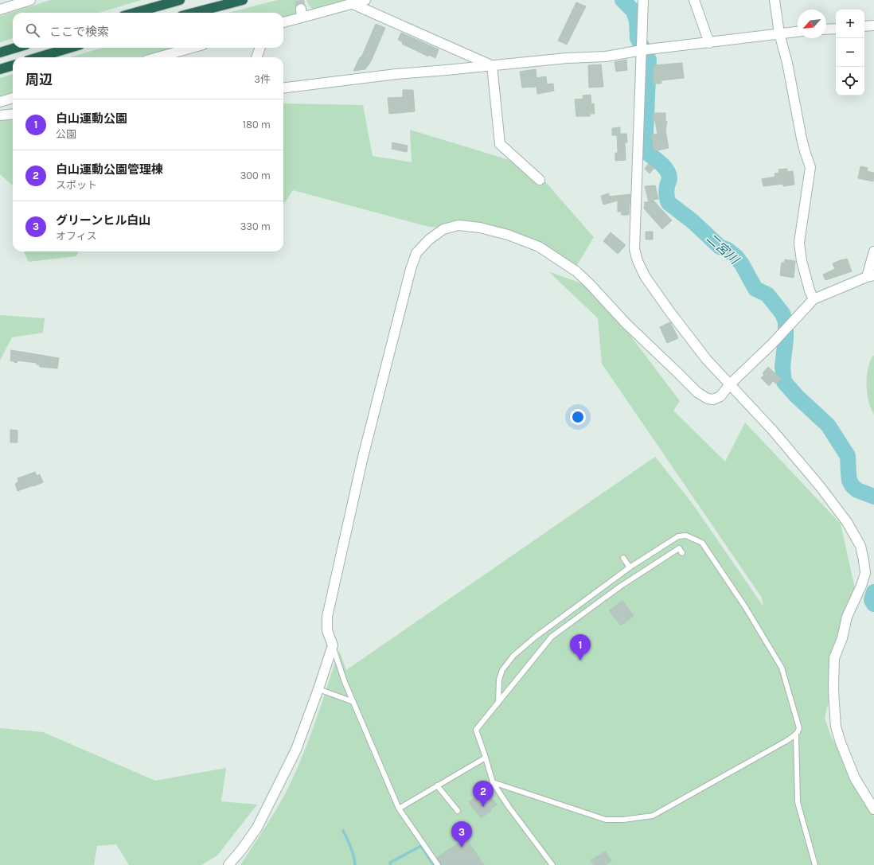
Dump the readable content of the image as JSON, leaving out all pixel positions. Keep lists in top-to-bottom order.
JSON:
{
  "water": ["二宮川"],
  "north": "bottom left",
  "page": {
    "map_buttons": ["+", "−"],
    "search": "ここで検索",
    "heading": ["周辺", "3件"],
    "list": [
      {
        "mark": "1",
        "name": "白山運動公園",
        "note": "公園",
        "value": "180 m"
      },
      {
        "mark": "2",
        "name": "白山運動公園管理棟",
        "note": "スポット",
        "value": "300 m"
      },
      {
        "mark": "3",
        "name": "グリーンヒル白山",
        "note": "オフィス",
        "value": "330 m"
      }
    ],
    "pins": ["1", "2", "3"]
  }
}
